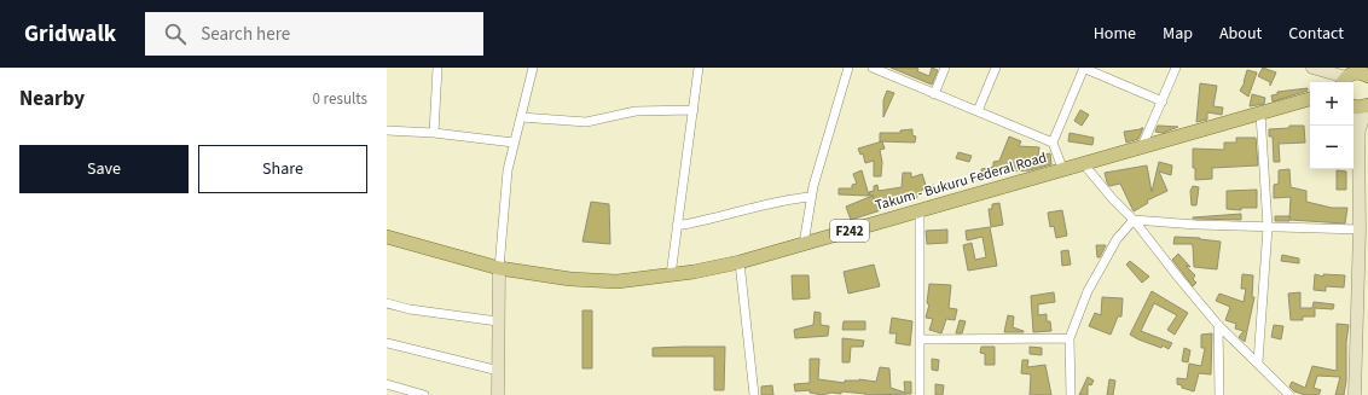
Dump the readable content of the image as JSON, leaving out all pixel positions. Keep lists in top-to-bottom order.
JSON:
{
  "streets": {
    "main road": ["Takum - Bukuru Federal Road", "F242"]
  },
  "page": {
    "header": "Gridwalk",
    "search": "Search here",
    "nav": [
      "Home",
      "Map",
      "About",
      "Contact"
    ],
    "heading": ["Nearby", "0 results"],
    "map_buttons": ["+", "−"],
    "buttons": ["Save", "Share"]
  }
}
